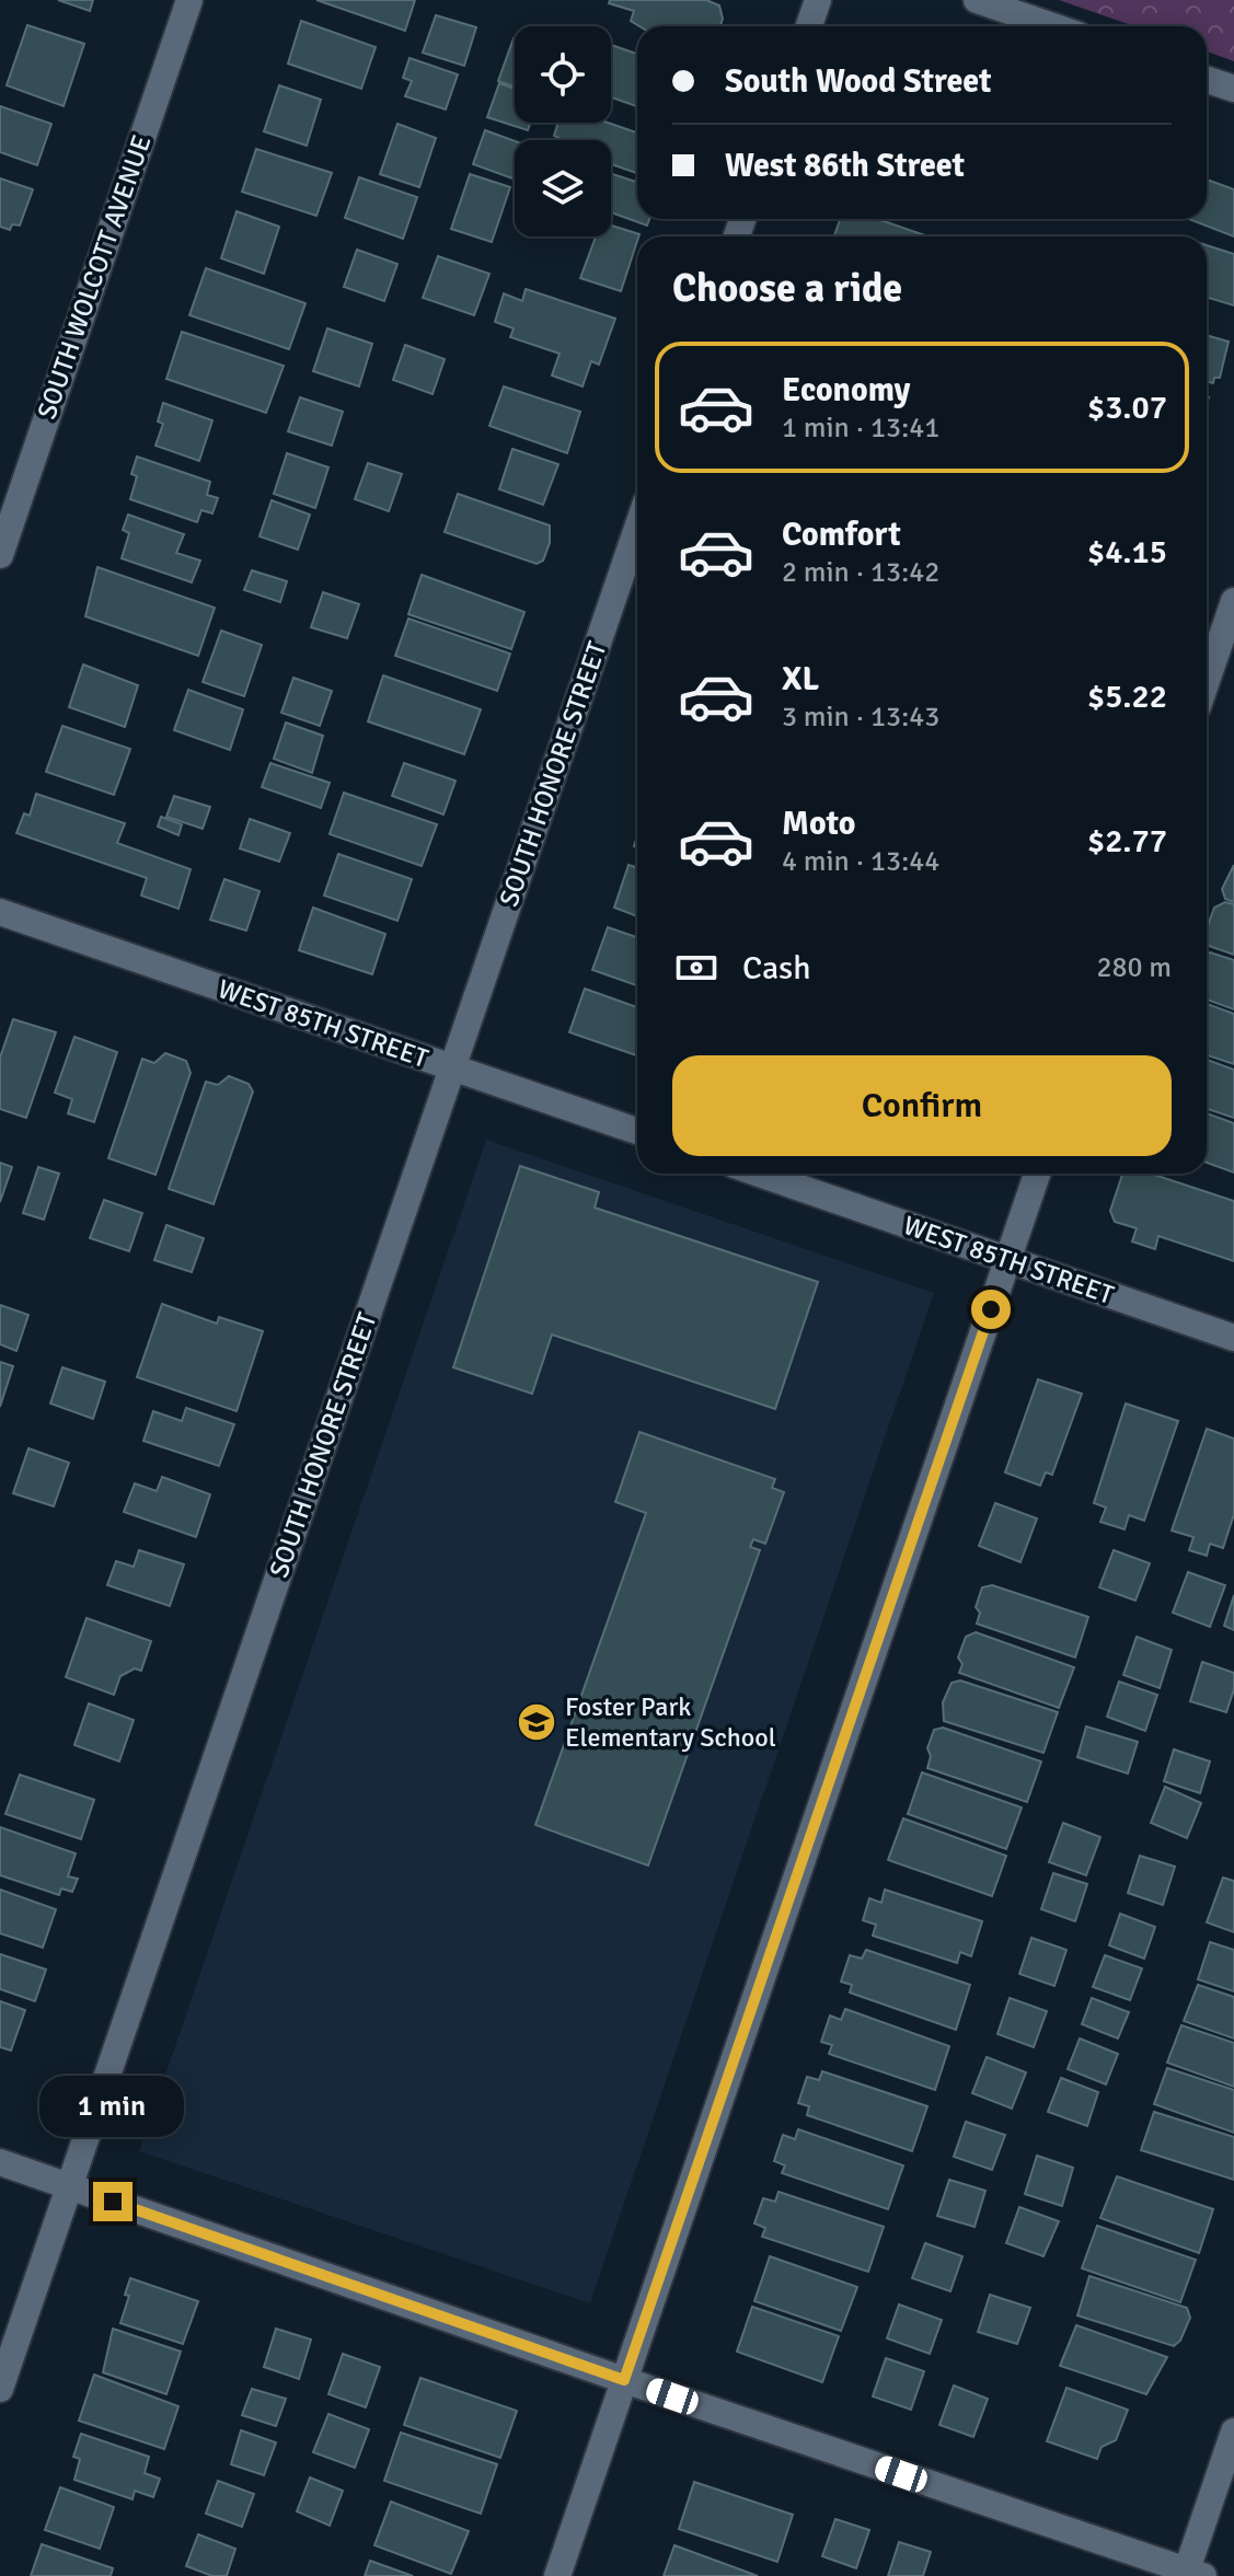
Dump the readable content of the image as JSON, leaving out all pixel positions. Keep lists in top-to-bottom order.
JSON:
{
  "streets": {
    "street": ["SOUTH WOLCOTT AVENUE", "SOUTH HONORE STREET", "WEST 85TH STREET"]
  },
  "crossings": [
    ["SOUTH HONORE STREET", "WEST 85TH STREET"]
  ],
  "places": {
    "school or university": ["Foster Park Elementary School"]
  },
  "page": {
    "banner": ["South Wood Street", "West 86th Street"],
    "heading": "Choose a ride",
    "list": [
      {
        "name": "Economy",
        "note": "1 min · 13:41",
        "value": "$3.07"
      },
      {
        "name": "Comfort",
        "note": "2 min · 13:42",
        "value": "$4.15"
      },
      {
        "name": "XL",
        "note": "3 min · 13:43",
        "value": "$5.22"
      },
      {
        "name": "Moto",
        "note": "4 min · 13:44",
        "value": "$2.77"
      }
    ],
    "pay": ["Cash", "280 m"],
    "buttons": "Confirm",
    "bubble": "1 min"
  }
}
